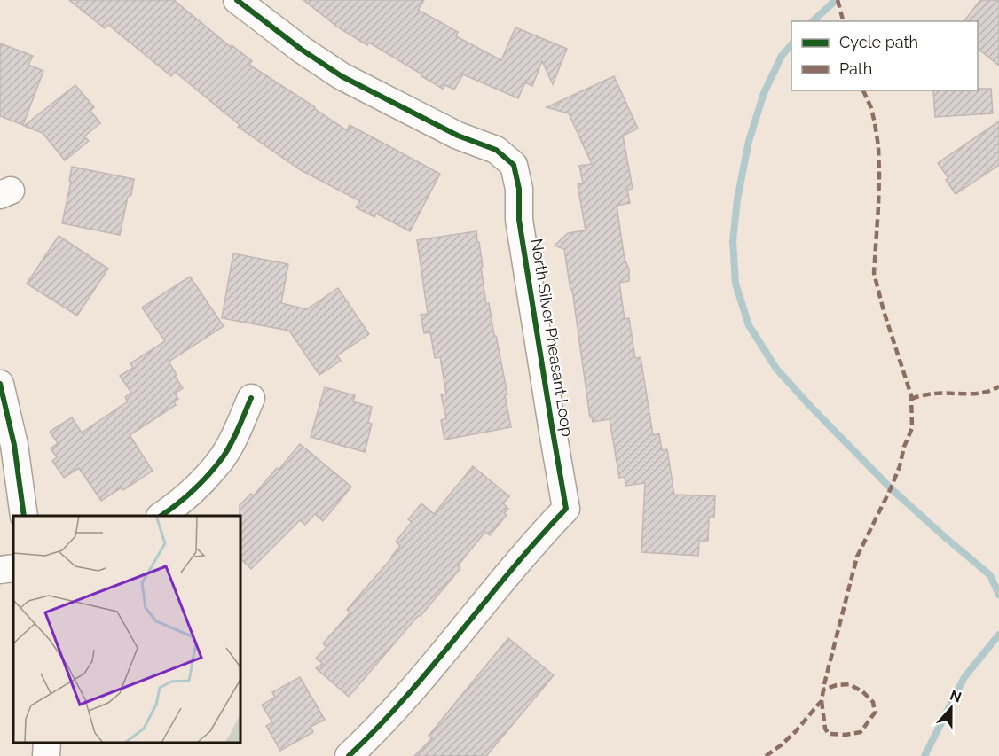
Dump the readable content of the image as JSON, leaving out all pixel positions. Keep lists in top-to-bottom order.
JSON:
{
  "streets": {
    "street": ["North Silver Pheasant Loop"]
  },
  "legend": ["Cycle path", "Path"],
  "north": "top"
}
